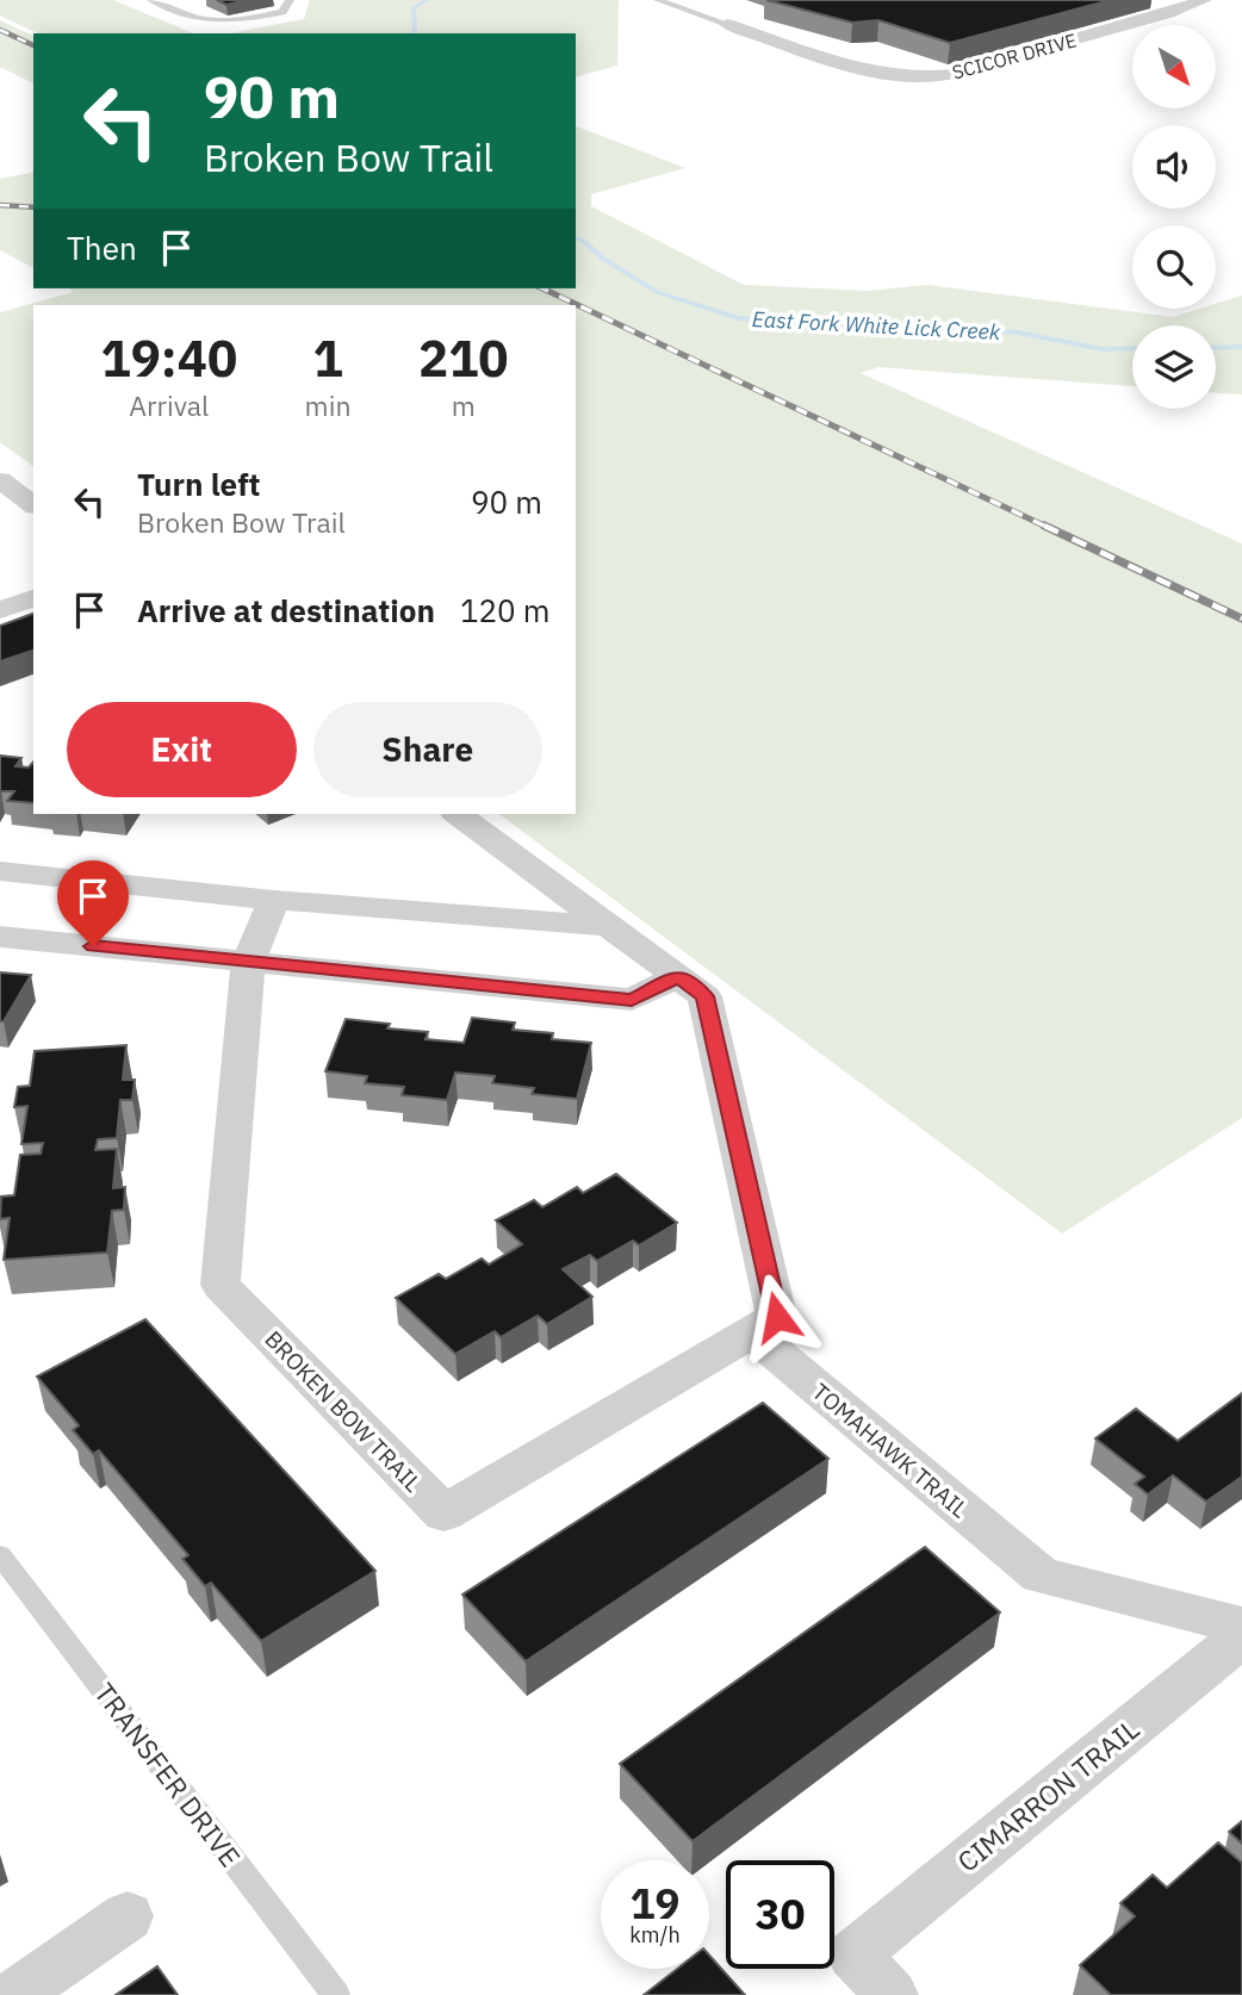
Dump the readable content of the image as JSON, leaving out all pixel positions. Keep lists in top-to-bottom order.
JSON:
{
  "streets": {
    "street": [
      "SCICOR DRIVE",
      "BROKEN BOW TRAIL",
      "TOMAHAWK TRAIL",
      "CIMARRON TRAIL"
    ],
    "lane": ["TRANSFER DRIVE"]
  },
  "crossings": [
    ["BROKEN BOW TRAIL", "TOMAHAWK TRAIL"]
  ],
  "water": ["East Fork White Lick Creek"],
  "north": "bottom right",
  "page": {
    "turn": ["90 m", "Broken Bow Trail"],
    "then": "Then",
    "eta": [
      "19:40",
      "Arrival",
      "1",
      "min",
      "210",
      "m"
    ],
    "list": [
      {
        "name": "Turn left",
        "note": "Broken Bow Trail",
        "value": "90 m"
      },
      {
        "name": "Arrive at destination",
        "value": "120 m"
      }
    ],
    "buttons": ["Exit", "Share"],
    "speed": "19 km/h",
    "limit": "30"
  }
}
